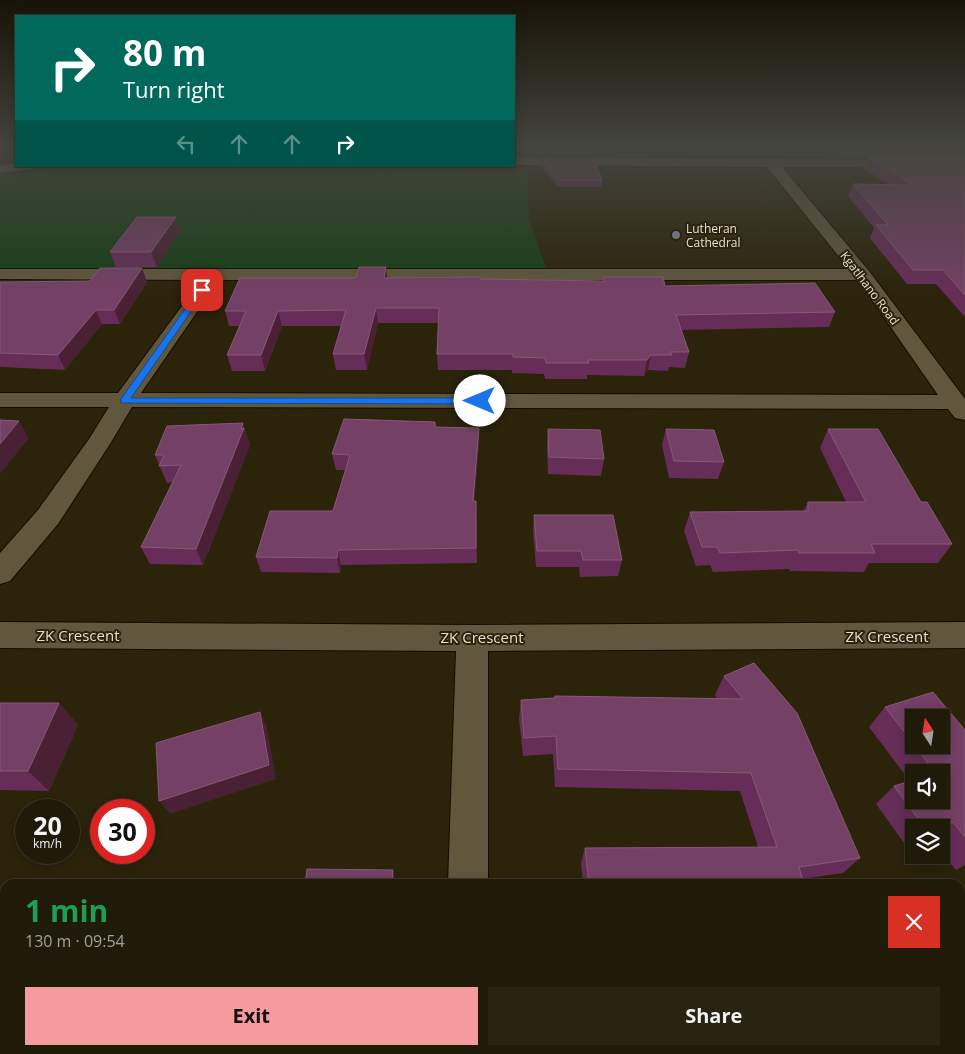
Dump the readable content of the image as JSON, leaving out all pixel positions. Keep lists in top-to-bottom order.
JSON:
{
  "streets": {
    "street": ["Kgatlhano Road", "ZK Crescent"]
  },
  "places": ["Lutheran Cathedral"],
  "north": "top",
  "page": {
    "turn": ["80 m", "Turn right"],
    "speed": "20 km/h",
    "limit": "30",
    "heading": ["1 min", "130 m · 09:54"],
    "buttons": ["Exit", "Share"]
  }
}
